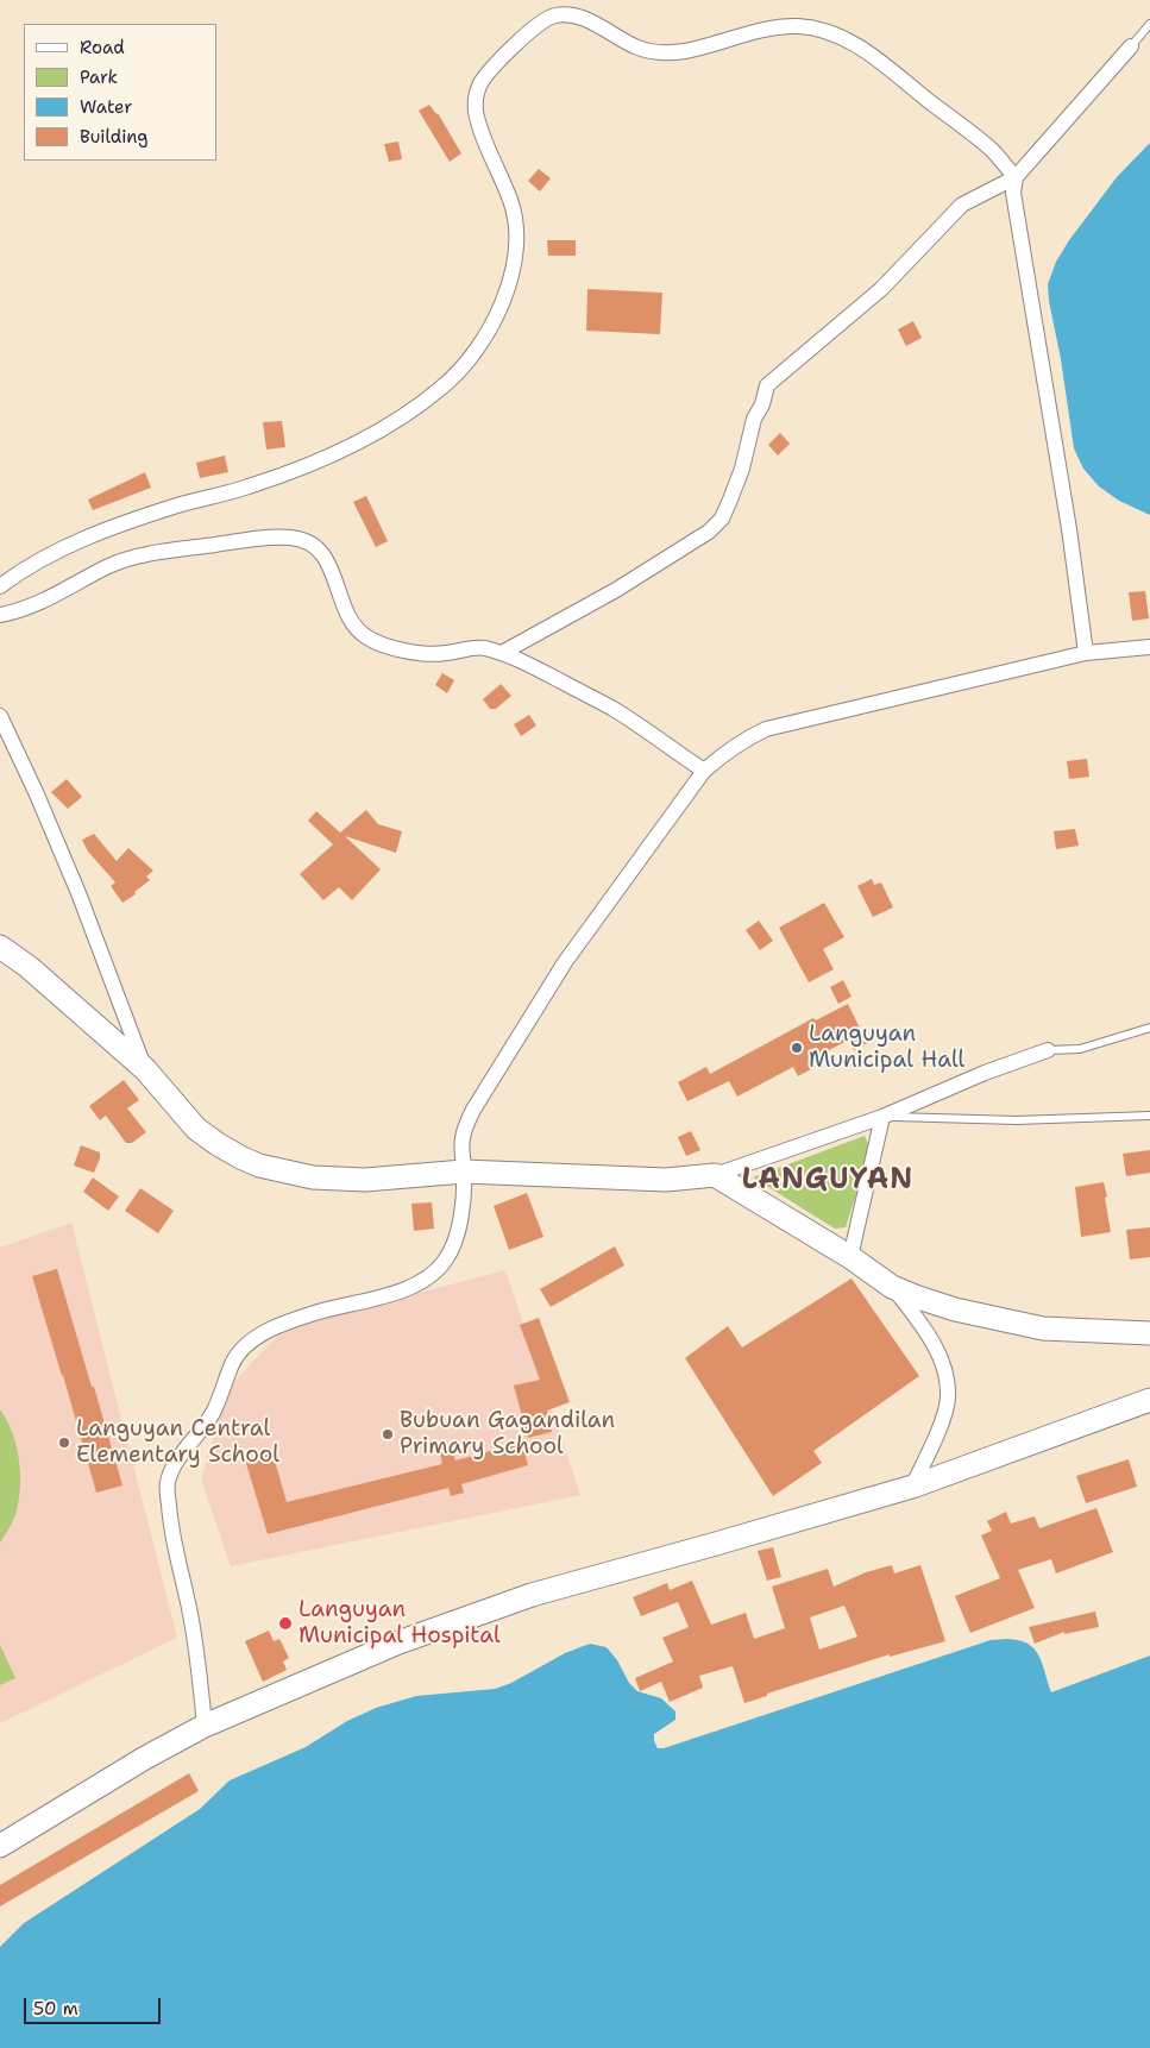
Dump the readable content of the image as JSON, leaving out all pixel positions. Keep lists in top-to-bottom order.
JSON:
{
  "districts": ["LANGUYAN"],
  "places": [
    "Languyan Municipal Hall",
    "Bubuan Gagandilan Primary School",
    "Languyan Central Elementary School",
    "Languyan Municipal Hospital"
  ],
  "legend": [
    "Road",
    "Park",
    "Water",
    "Building"
  ],
  "scale_bar": "50 m"
}
